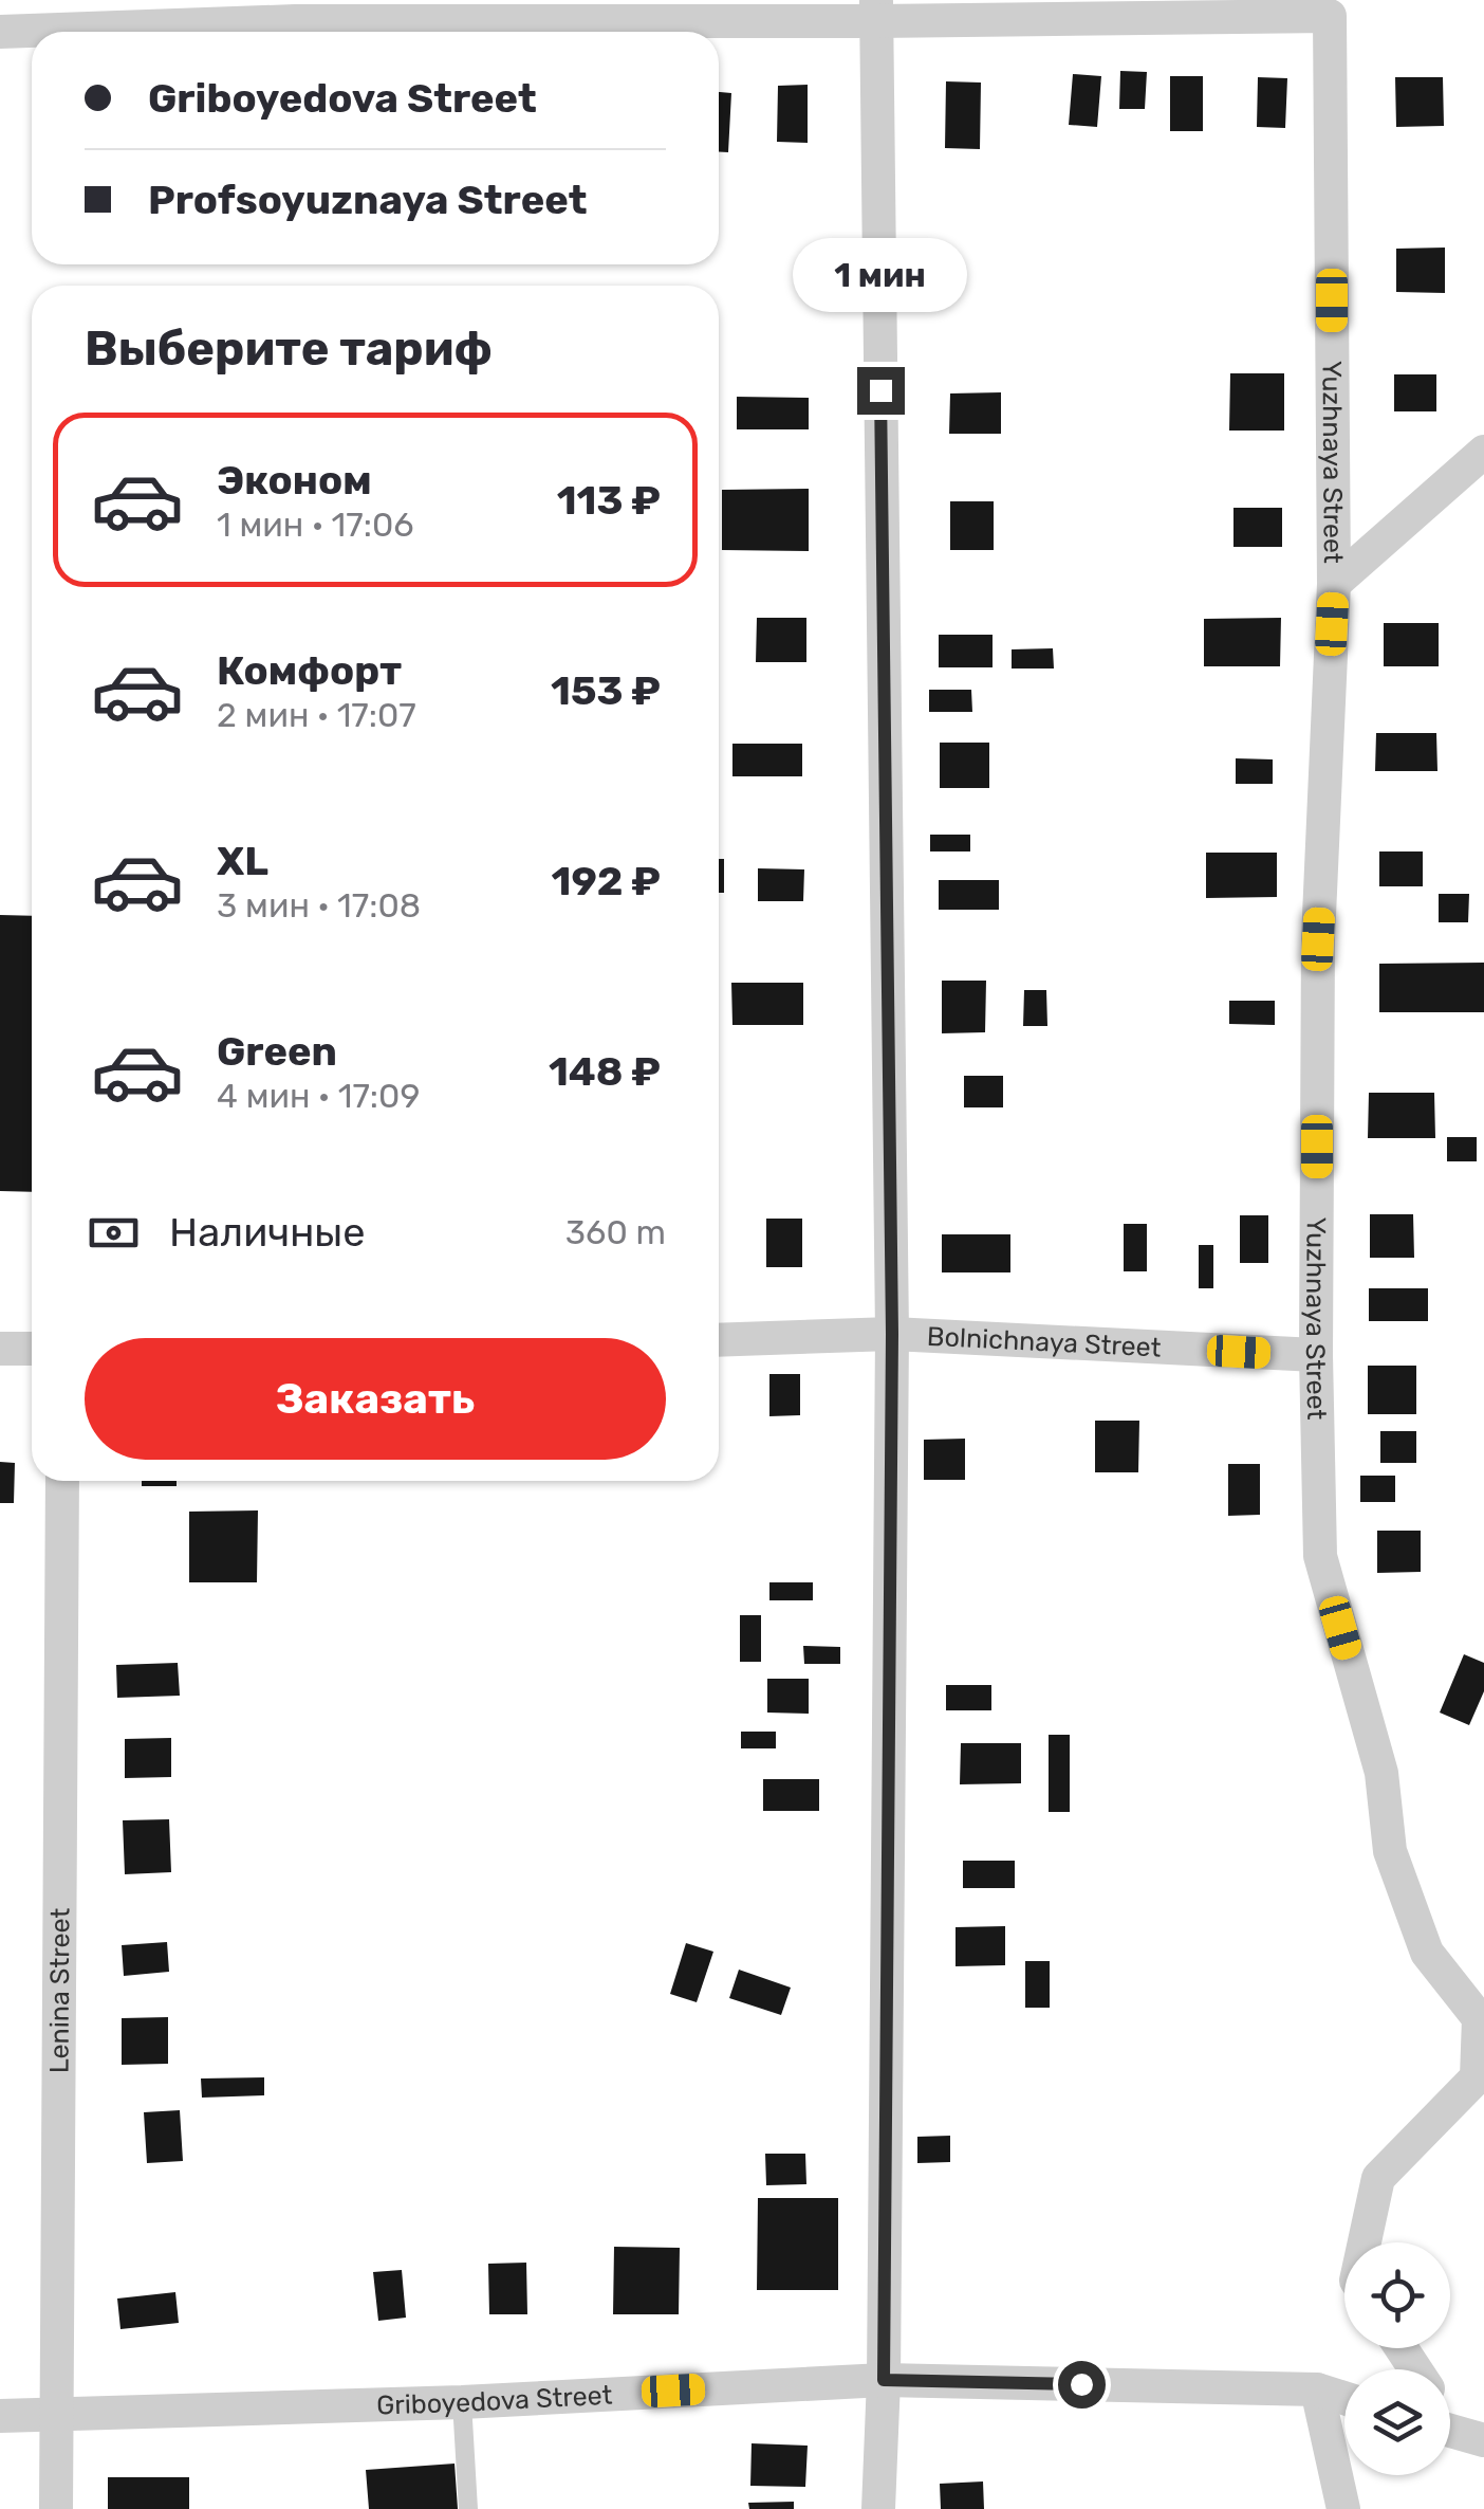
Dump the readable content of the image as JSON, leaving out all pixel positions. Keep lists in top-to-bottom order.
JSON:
{
  "streets": {
    "street": [
      "Yuzhnaya Street",
      "Bolnichnaya Street",
      "Lenina Street",
      "Griboyedova Street"
    ]
  },
  "crossings": [
    ["Yuzhnaya Street", "Bolnichnaya Street"],
    ["Lenina Street", "Griboyedova Street"]
  ],
  "page": {
    "banner": ["Griboyedova Street", "Profsoyuznaya Street"],
    "bubble": "1 мин",
    "heading": "Выберите тариф",
    "list": [
      {
        "name": "Эконом",
        "note": "1 мин · 17:06",
        "value": "113 ₽"
      },
      {
        "name": "Комфорт",
        "note": "2 мин · 17:07",
        "value": "153 ₽"
      },
      {
        "name": "XL",
        "note": "3 мин · 17:08",
        "value": "192 ₽"
      },
      {
        "name": "Green",
        "note": "4 мин · 17:09",
        "value": "148 ₽"
      }
    ],
    "pay": ["Наличные", "360 m"],
    "buttons": "Заказать"
  }
}
